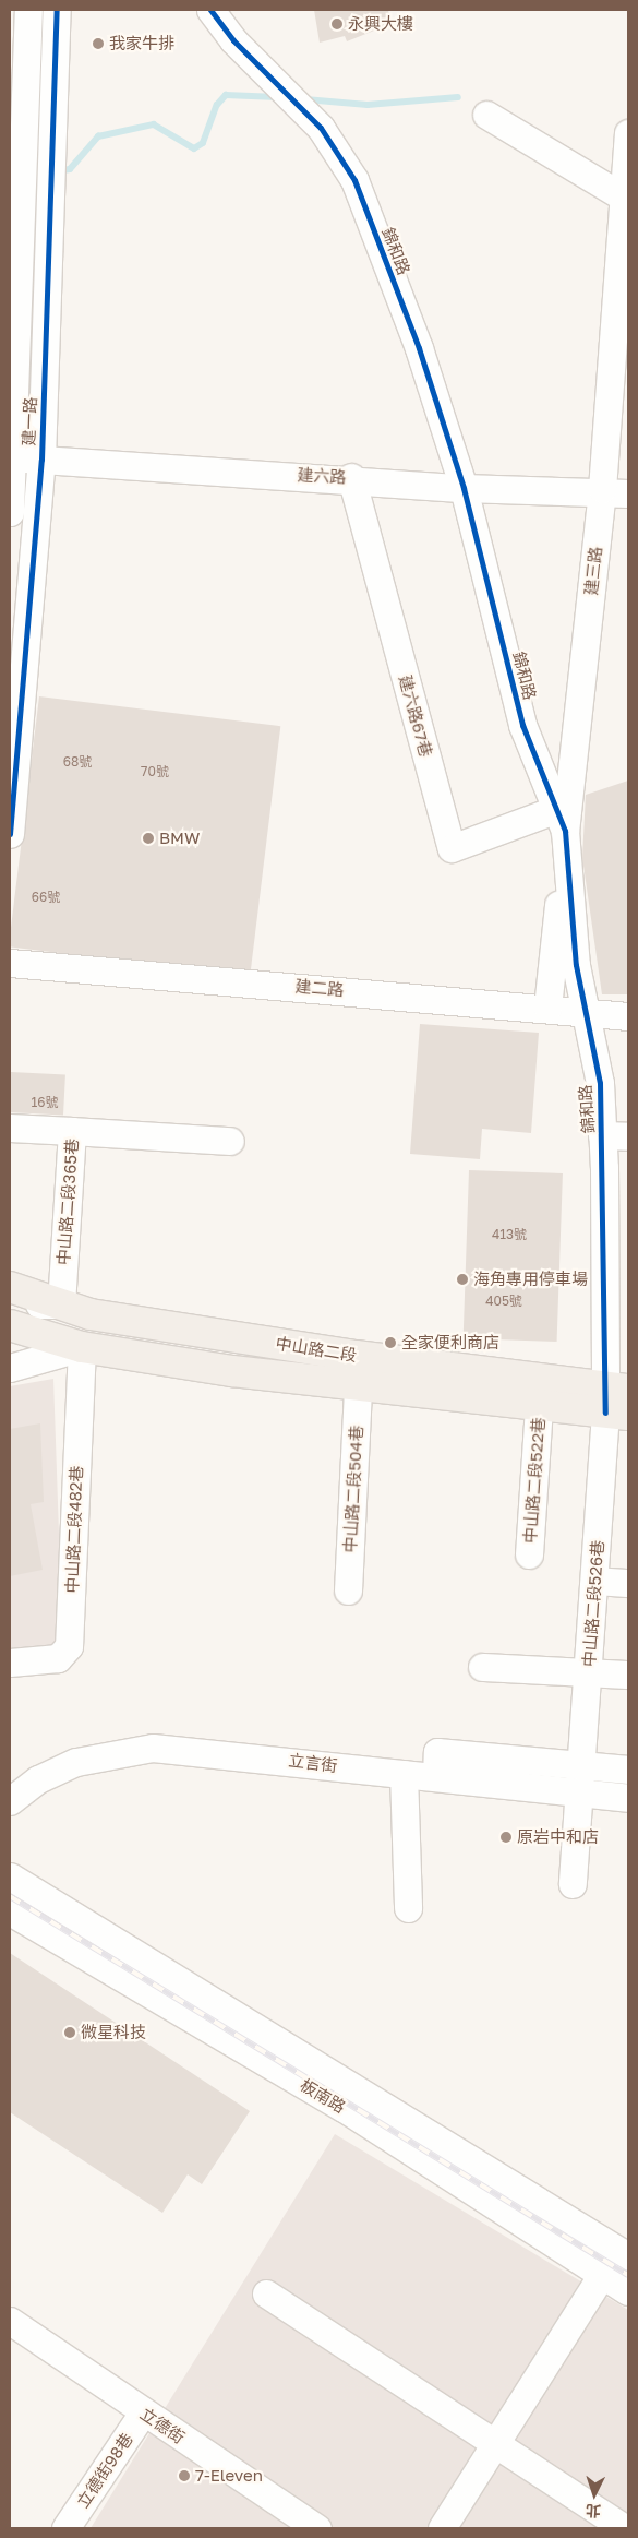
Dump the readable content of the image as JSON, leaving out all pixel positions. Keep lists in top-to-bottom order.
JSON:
{
  "streets": {
    "main road": ["中山路二段"],
    "street": [
      "錦和路",
      "建一路",
      "建六路",
      "建三路",
      "建六路67巷",
      "建二路",
      "中山路二段365巷",
      "中山路二段522巷",
      "中山路二段504巷",
      "中山路二段482巷",
      "中山路二段526巷",
      "立言街",
      "板南路",
      "立德街",
      "立德街98巷"
    ]
  },
  "crossings": [
    ["錦和路", "建六路"],
    ["錦和路", "建三路"],
    ["錦和路", "建六路67巷"],
    ["錦和路", "建二路"],
    ["錦和路", "中山路二段"],
    ["錦和路", "中山路二段526巷"],
    ["建一路", "建六路"],
    ["建六路", "建三路"],
    ["建六路", "建六路67巷"],
    ["建三路", "建六路67巷"],
    ["建三路", "建二路"],
    ["中山路二段365巷", "中山路二段"],
    ["中山路二段", "中山路二段522巷"],
    ["中山路二段", "中山路二段504巷"],
    ["中山路二段", "中山路二段482巷"],
    ["中山路二段", "中山路二段526巷"],
    ["中山路二段526巷", "立言街"],
    ["立德街", "立德街98巷"]
  ],
  "places": [
    "永興大樓",
    "我家牛排",
    "BMW",
    "海角專用停車場",
    "全家便利商店",
    "原岩中和店",
    "微星科技",
    "7-Eleven"
  ],
  "house_numbers": [
    "68號",
    "70號",
    "66號",
    "16號",
    "413號",
    "405號"
  ],
  "north": "bottom"
}
